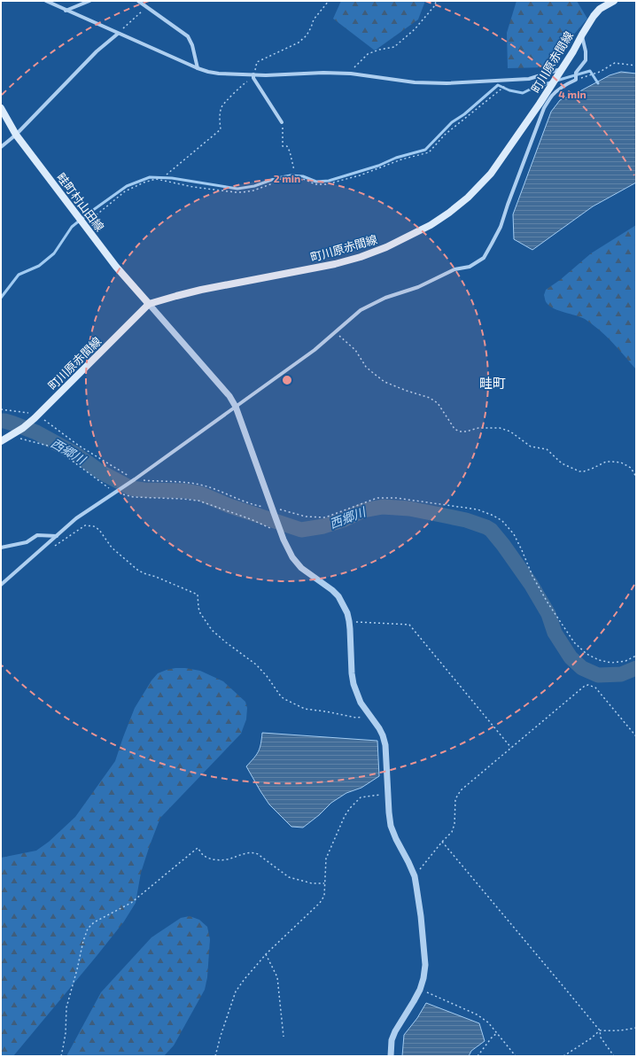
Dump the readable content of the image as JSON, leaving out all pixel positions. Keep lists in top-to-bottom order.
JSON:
{
  "streets": {
    "main road": ["町川原赤間線", "畦町村山田線"]
  },
  "crossings": [
    ["町川原赤間線", "畦町村山田線"]
  ],
  "districts": ["畦町"],
  "water": ["西郷川"],
  "rings": ["4 min", "2 min"]
}
